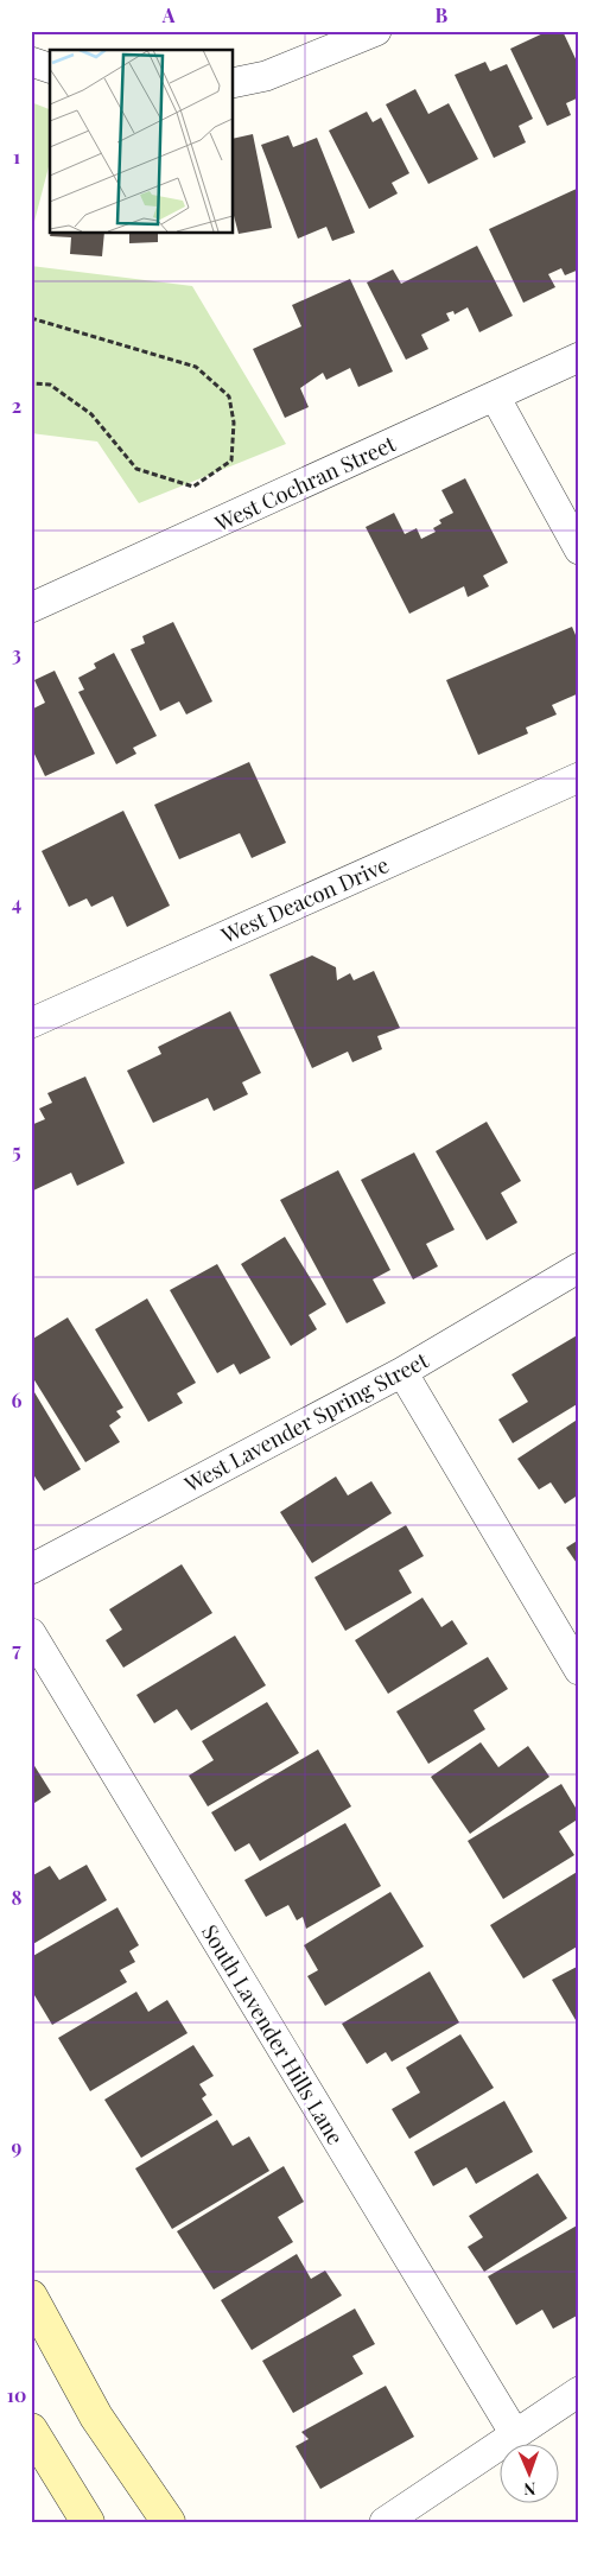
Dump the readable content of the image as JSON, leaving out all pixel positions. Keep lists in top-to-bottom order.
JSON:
{
  "streets": {
    "street": [
      "West Cochran Street",
      "West Deacon Drive",
      "West Lavender Spring Street",
      "South Lavender Hills Lane"
    ]
  },
  "north": "bottom",
  "grid": {
    "columns": ["A", "B"],
    "rows": [
      "1",
      "2",
      "3",
      "4",
      "5",
      "6",
      "7",
      "8",
      "9",
      "10"
    ]
  }
}
